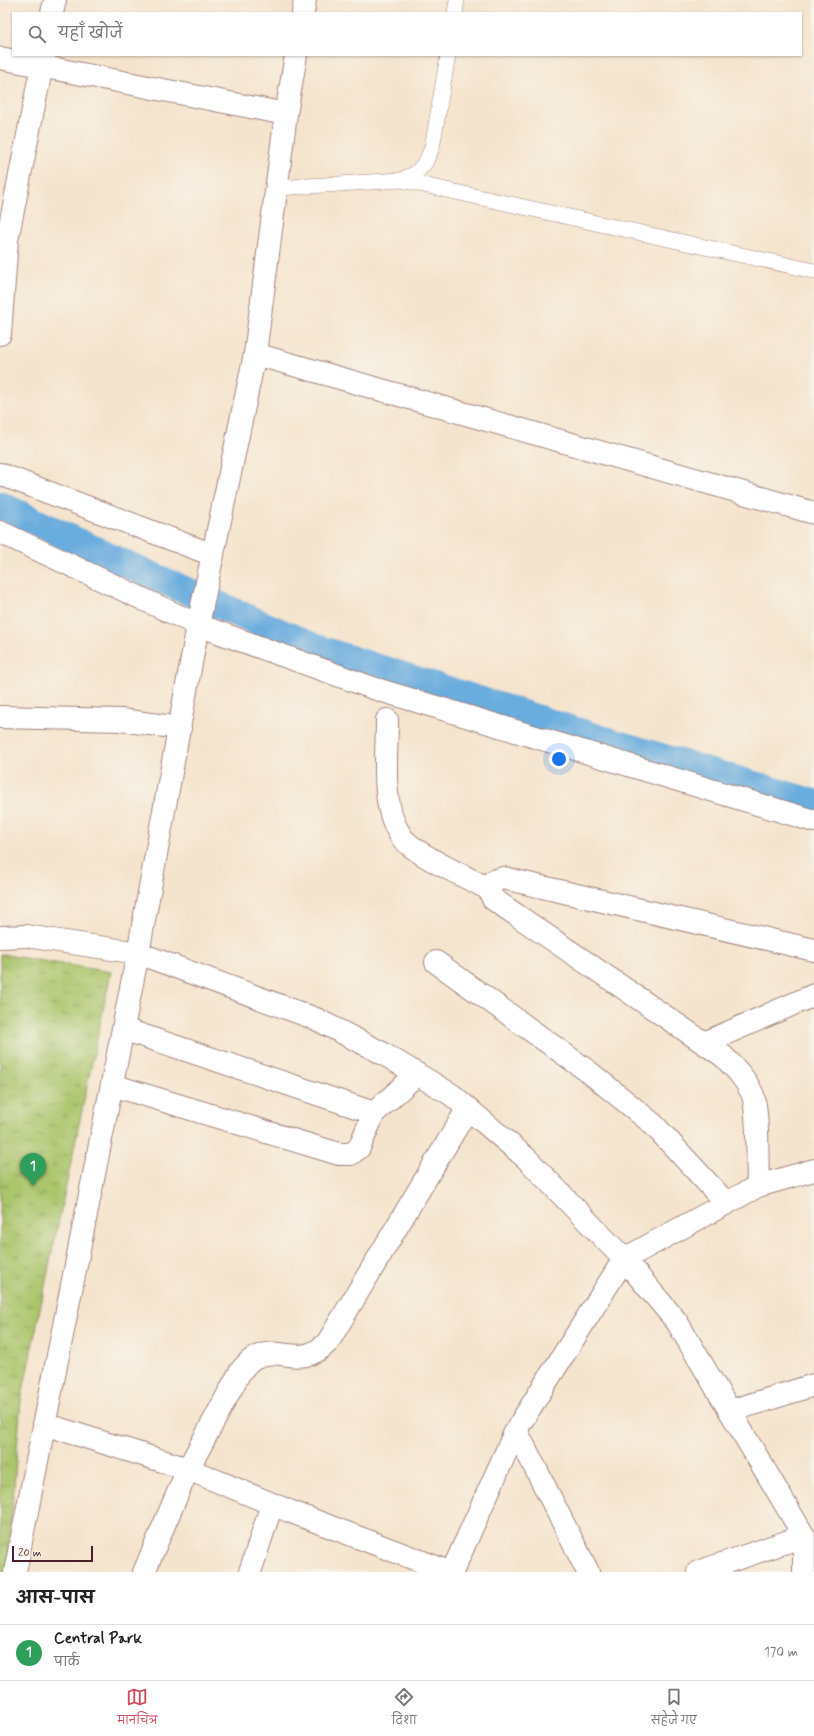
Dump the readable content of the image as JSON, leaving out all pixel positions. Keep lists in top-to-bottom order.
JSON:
{
  "scale_bar": "20 m",
  "page": {
    "search": "यहाँ खोजें",
    "pins": "1",
    "scale": "20 m",
    "heading": "आस-पास",
    "list": [
      {
        "mark": "1",
        "name": "Central Park",
        "note": "पार्क",
        "value": "170 m"
      }
    ],
    "nav": ["मानचित्र", "दिशा", "सहेजे गए"]
  }
}
